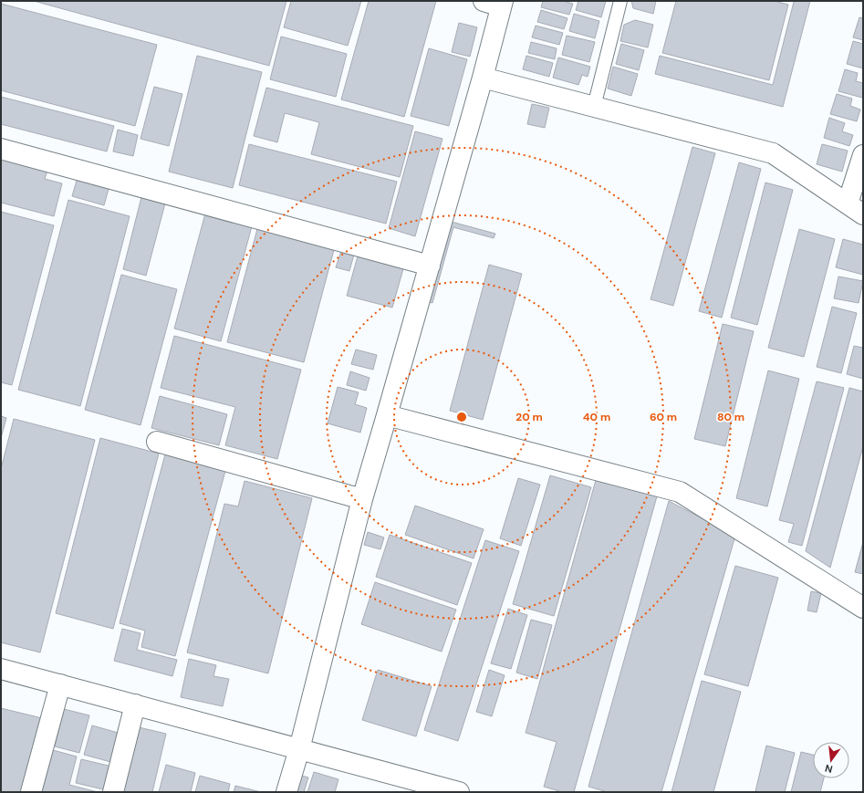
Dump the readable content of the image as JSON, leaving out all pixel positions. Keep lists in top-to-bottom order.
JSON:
{
  "north": "bottom",
  "rings": [
    "20 m",
    "40 m",
    "60 m",
    "80 m"
  ]
}
